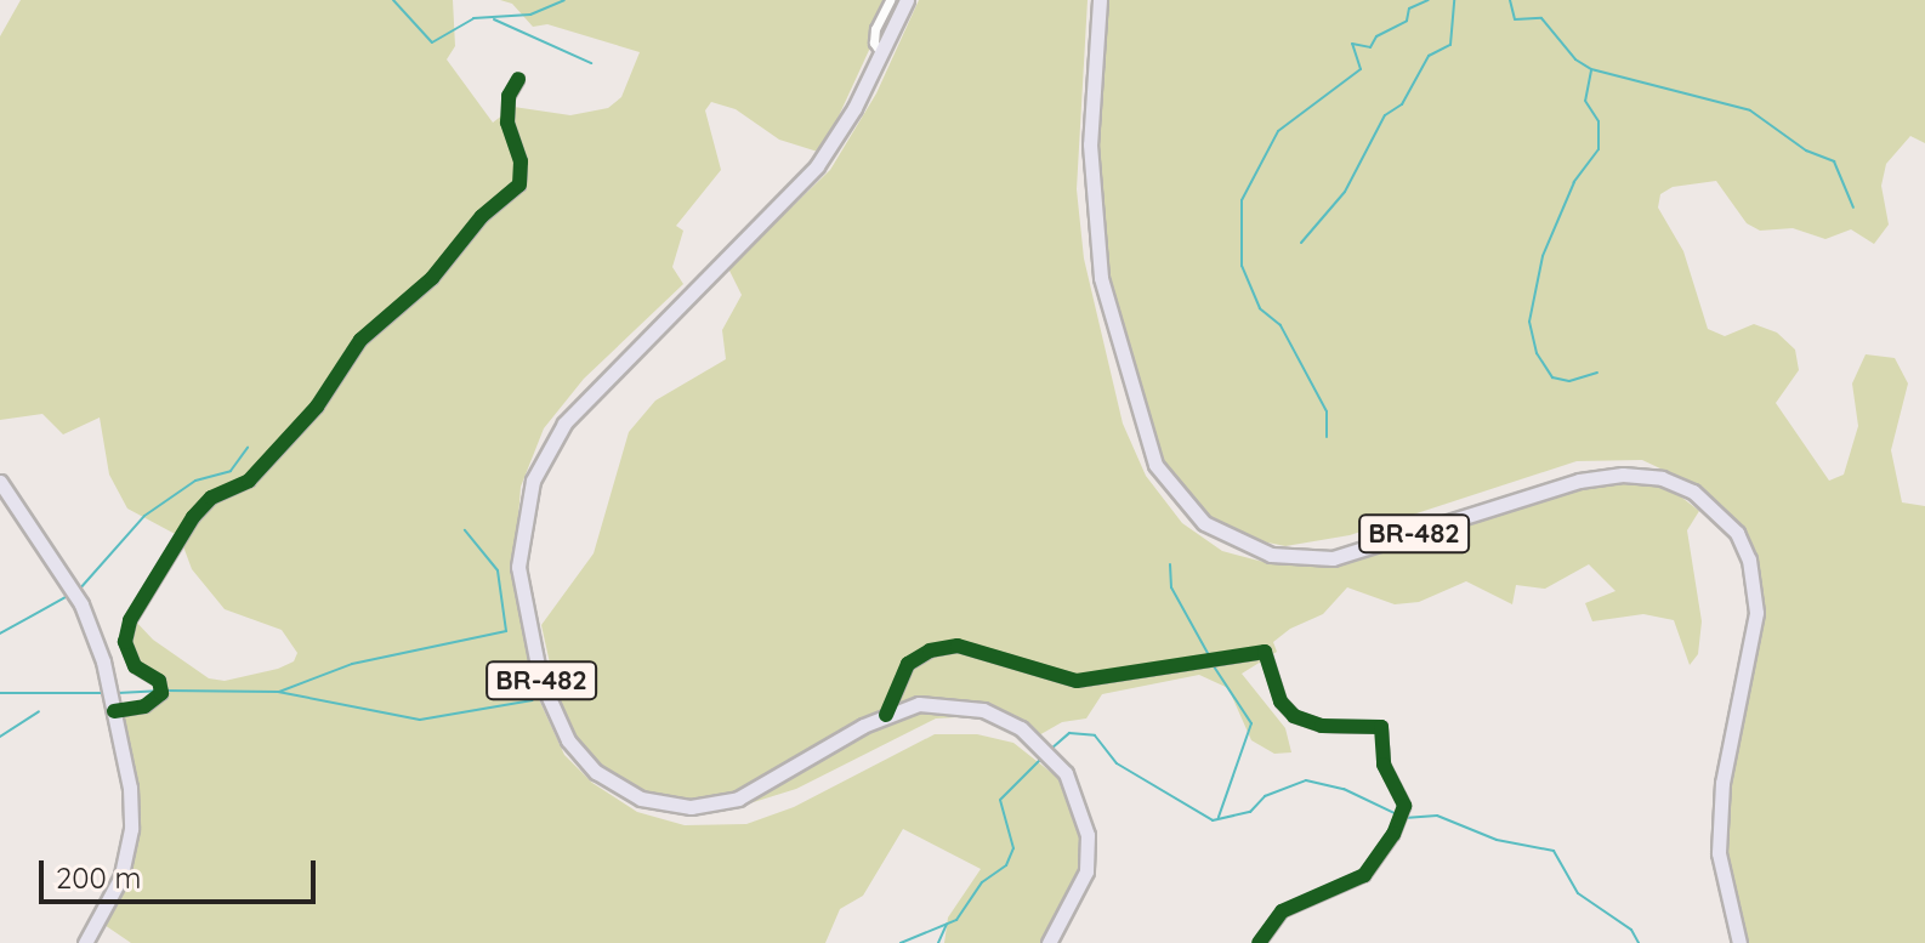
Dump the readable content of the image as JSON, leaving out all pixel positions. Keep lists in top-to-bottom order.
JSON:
{
  "streets": {
    "highway": ["BR-482"]
  },
  "scale_bar": "200 m"
}
